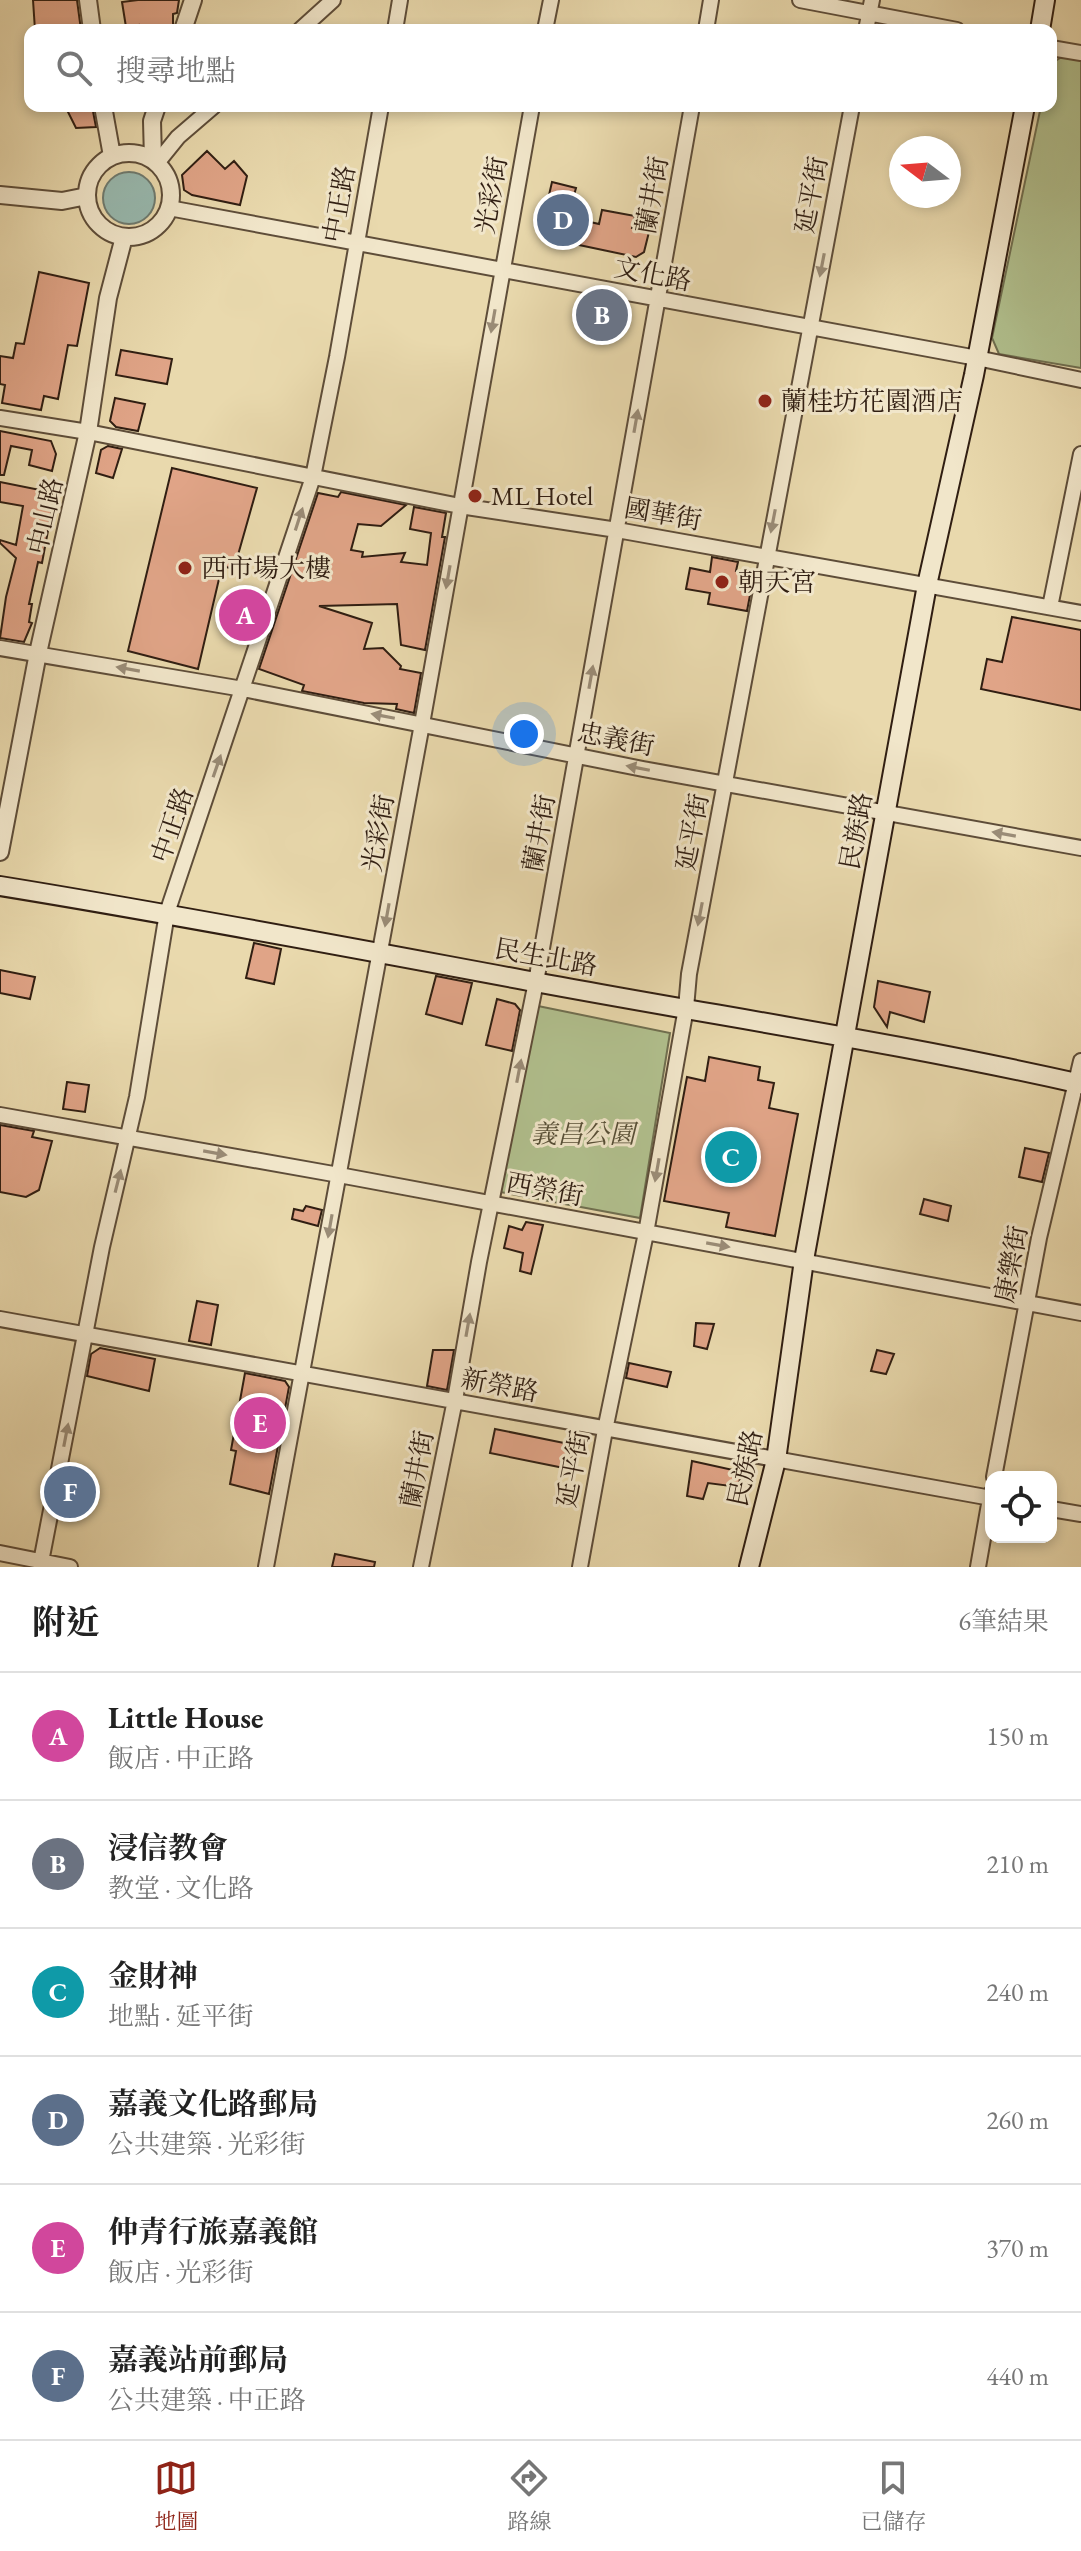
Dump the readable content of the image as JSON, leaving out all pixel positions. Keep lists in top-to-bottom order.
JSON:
{
  "streets": {
    "main road": ["民族路", "民生北路"],
    "street": [
      "光彩街",
      "蘭井街",
      "延平街",
      "中正路",
      "文化路",
      "國華街",
      "中山路",
      "忠義街",
      "西榮街",
      "康樂街",
      "新榮路"
    ]
  },
  "crossings": [
    ["光彩街", "文化路"],
    ["光彩街", "國華街"],
    ["光彩街", "忠義街"],
    ["光彩街", "民生北路"],
    ["光彩街", "西榮街"],
    ["光彩街", "新榮路"],
    ["蘭井街", "文化路"],
    ["蘭井街", "國華街"],
    ["蘭井街", "忠義街"],
    ["蘭井街", "民生北路"],
    ["蘭井街", "西榮街"],
    ["蘭井街", "新榮路"],
    ["延平街", "文化路"],
    ["延平街", "國華街"],
    ["延平街", "忠義街"],
    ["延平街", "民生北路"],
    ["延平街", "西榮街"],
    ["延平街", "新榮路"],
    ["中正路", "文化路"],
    ["中正路", "國華街"],
    ["中正路", "忠義街"],
    ["中正路", "民生北路"],
    ["中正路", "西榮街"],
    ["中正路", "新榮路"],
    ["文化路", "中山路"],
    ["文化路", "民族路"],
    ["國華街", "中山路"],
    ["國華街", "民族路"],
    ["中山路", "忠義街"],
    ["忠義街", "民族路"],
    ["民族路", "民生北路"],
    ["民族路", "西榮街"],
    ["民族路", "新榮路"],
    ["民生北路", "康樂街"],
    ["西榮街", "康樂街"]
  ],
  "one_way": [
    "光彩街",
    "蘭井街",
    "延平街",
    "中正路",
    "忠義街"
  ],
  "parks": ["義昌公園"],
  "places": [
    "蘭桂坊花園酒店",
    "ML Hotel",
    "西市場大樓",
    "朝天宮"
  ],
  "north": "left",
  "page": {
    "search": "搜尋地點",
    "pins": [
      "D",
      "B",
      "A",
      "C",
      "E",
      "F"
    ],
    "heading": ["附近", "6筆結果"],
    "list": [
      {
        "mark": "A",
        "name": "Little House",
        "note": "飯店 · 中正路",
        "value": "150 m"
      },
      {
        "mark": "B",
        "name": "浸信教會",
        "note": "教堂 · 文化路",
        "value": "210 m"
      },
      {
        "mark": "C",
        "name": "金財神",
        "note": "地點 · 延平街",
        "value": "240 m"
      },
      {
        "mark": "D",
        "name": "嘉義文化路郵局",
        "note": "公共建築 · 光彩街",
        "value": "260 m"
      },
      {
        "mark": "E",
        "name": "仲青行旅嘉義館",
        "note": "飯店 · 光彩街",
        "value": "370 m"
      },
      {
        "mark": "F",
        "name": "嘉義站前郵局",
        "note": "公共建築 · 中正路",
        "value": "440 m"
      }
    ],
    "nav": ["地圖", "路線", "已儲存"]
  }
}
